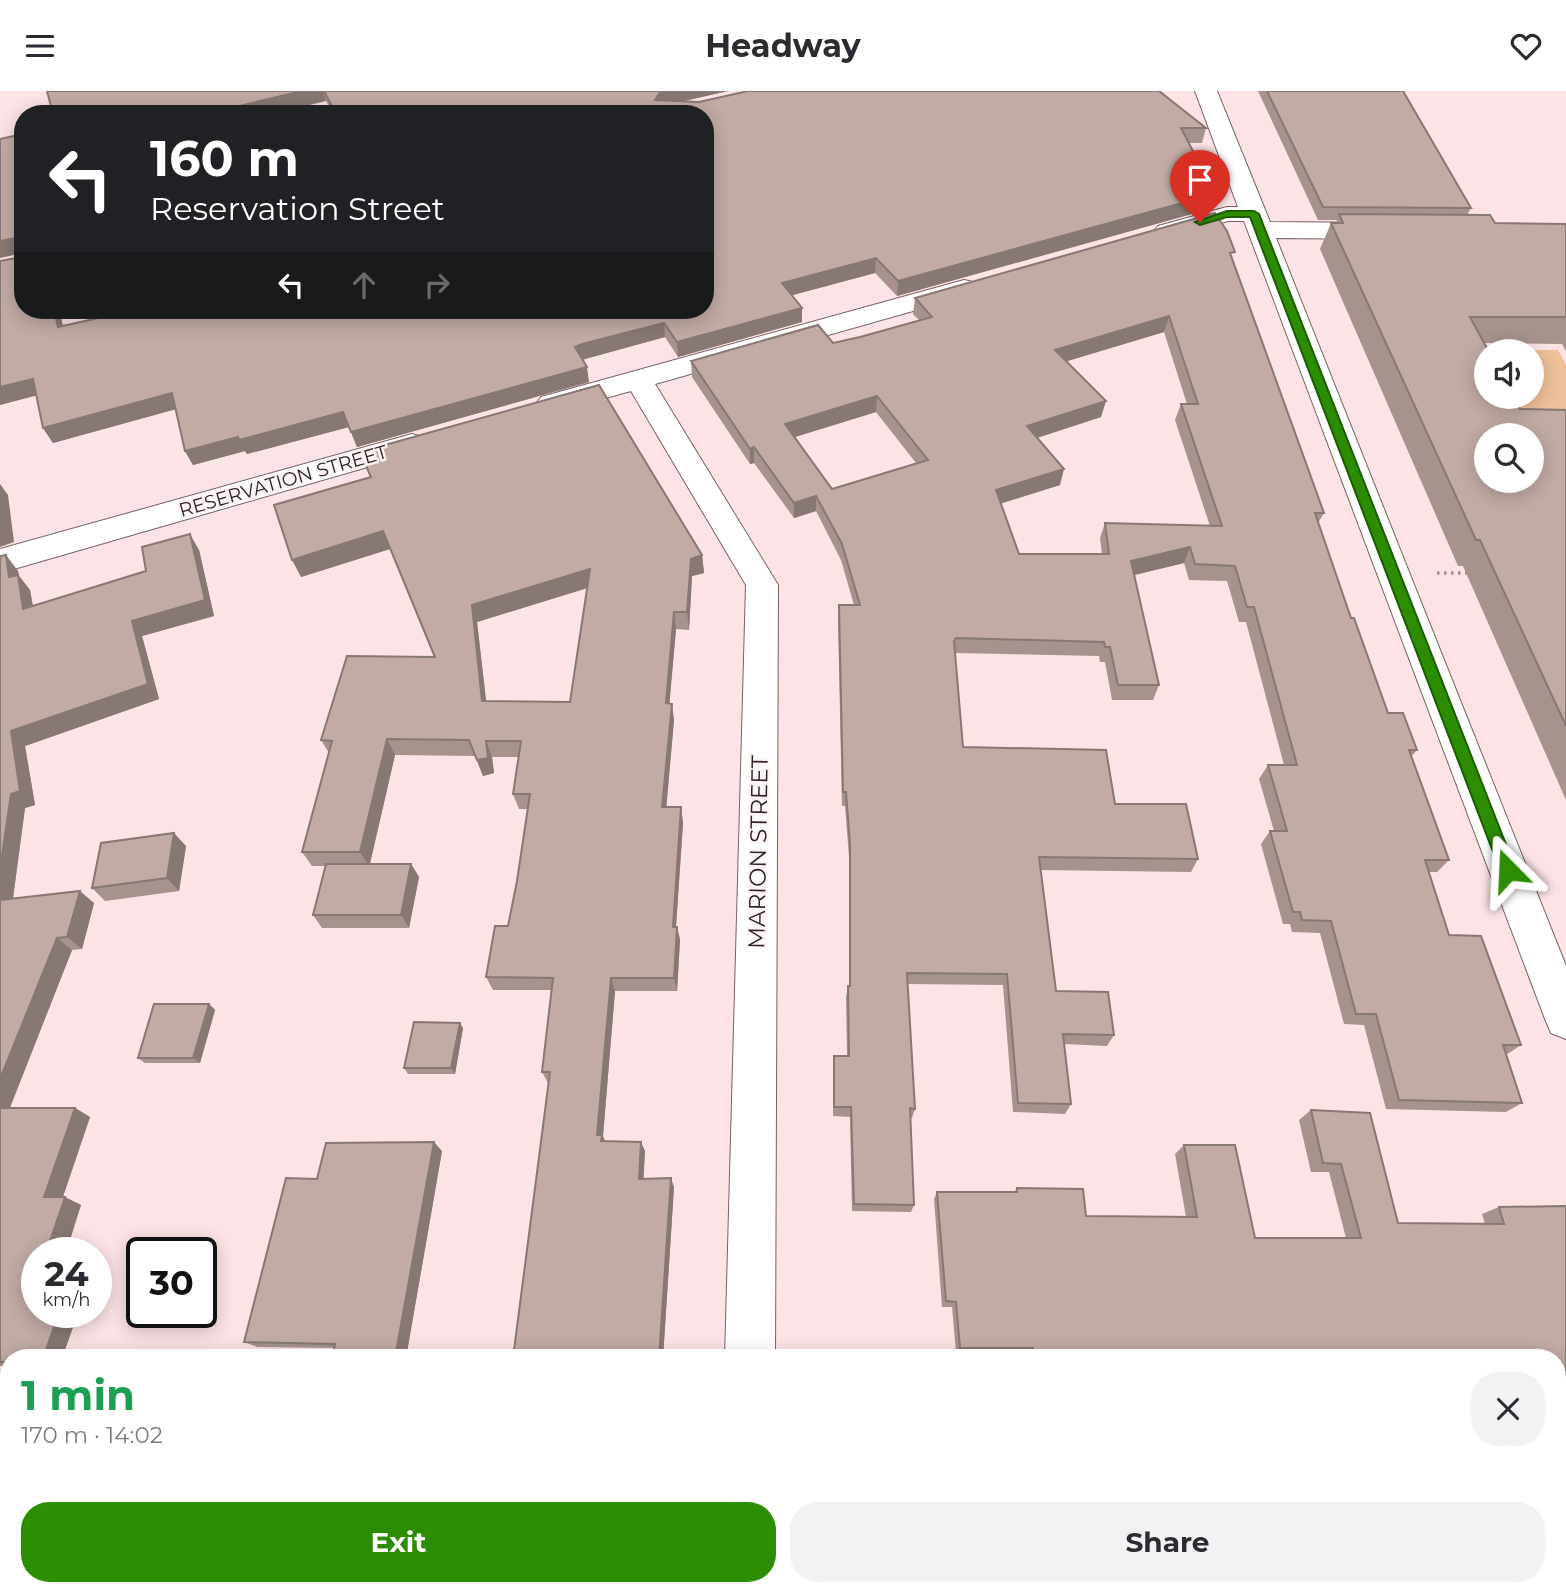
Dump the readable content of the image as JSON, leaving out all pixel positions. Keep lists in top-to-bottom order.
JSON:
{
  "streets": {
    "street": ["RESERVATION STREET", "MARION STREET"]
  },
  "page": {
    "header": "Headway",
    "turn": ["160 m", "Reservation Street"],
    "speed": "24 km/h",
    "limit": "30",
    "heading": ["1 min", "170 m · 14:02"],
    "buttons": ["Exit", "Share"]
  }
}
